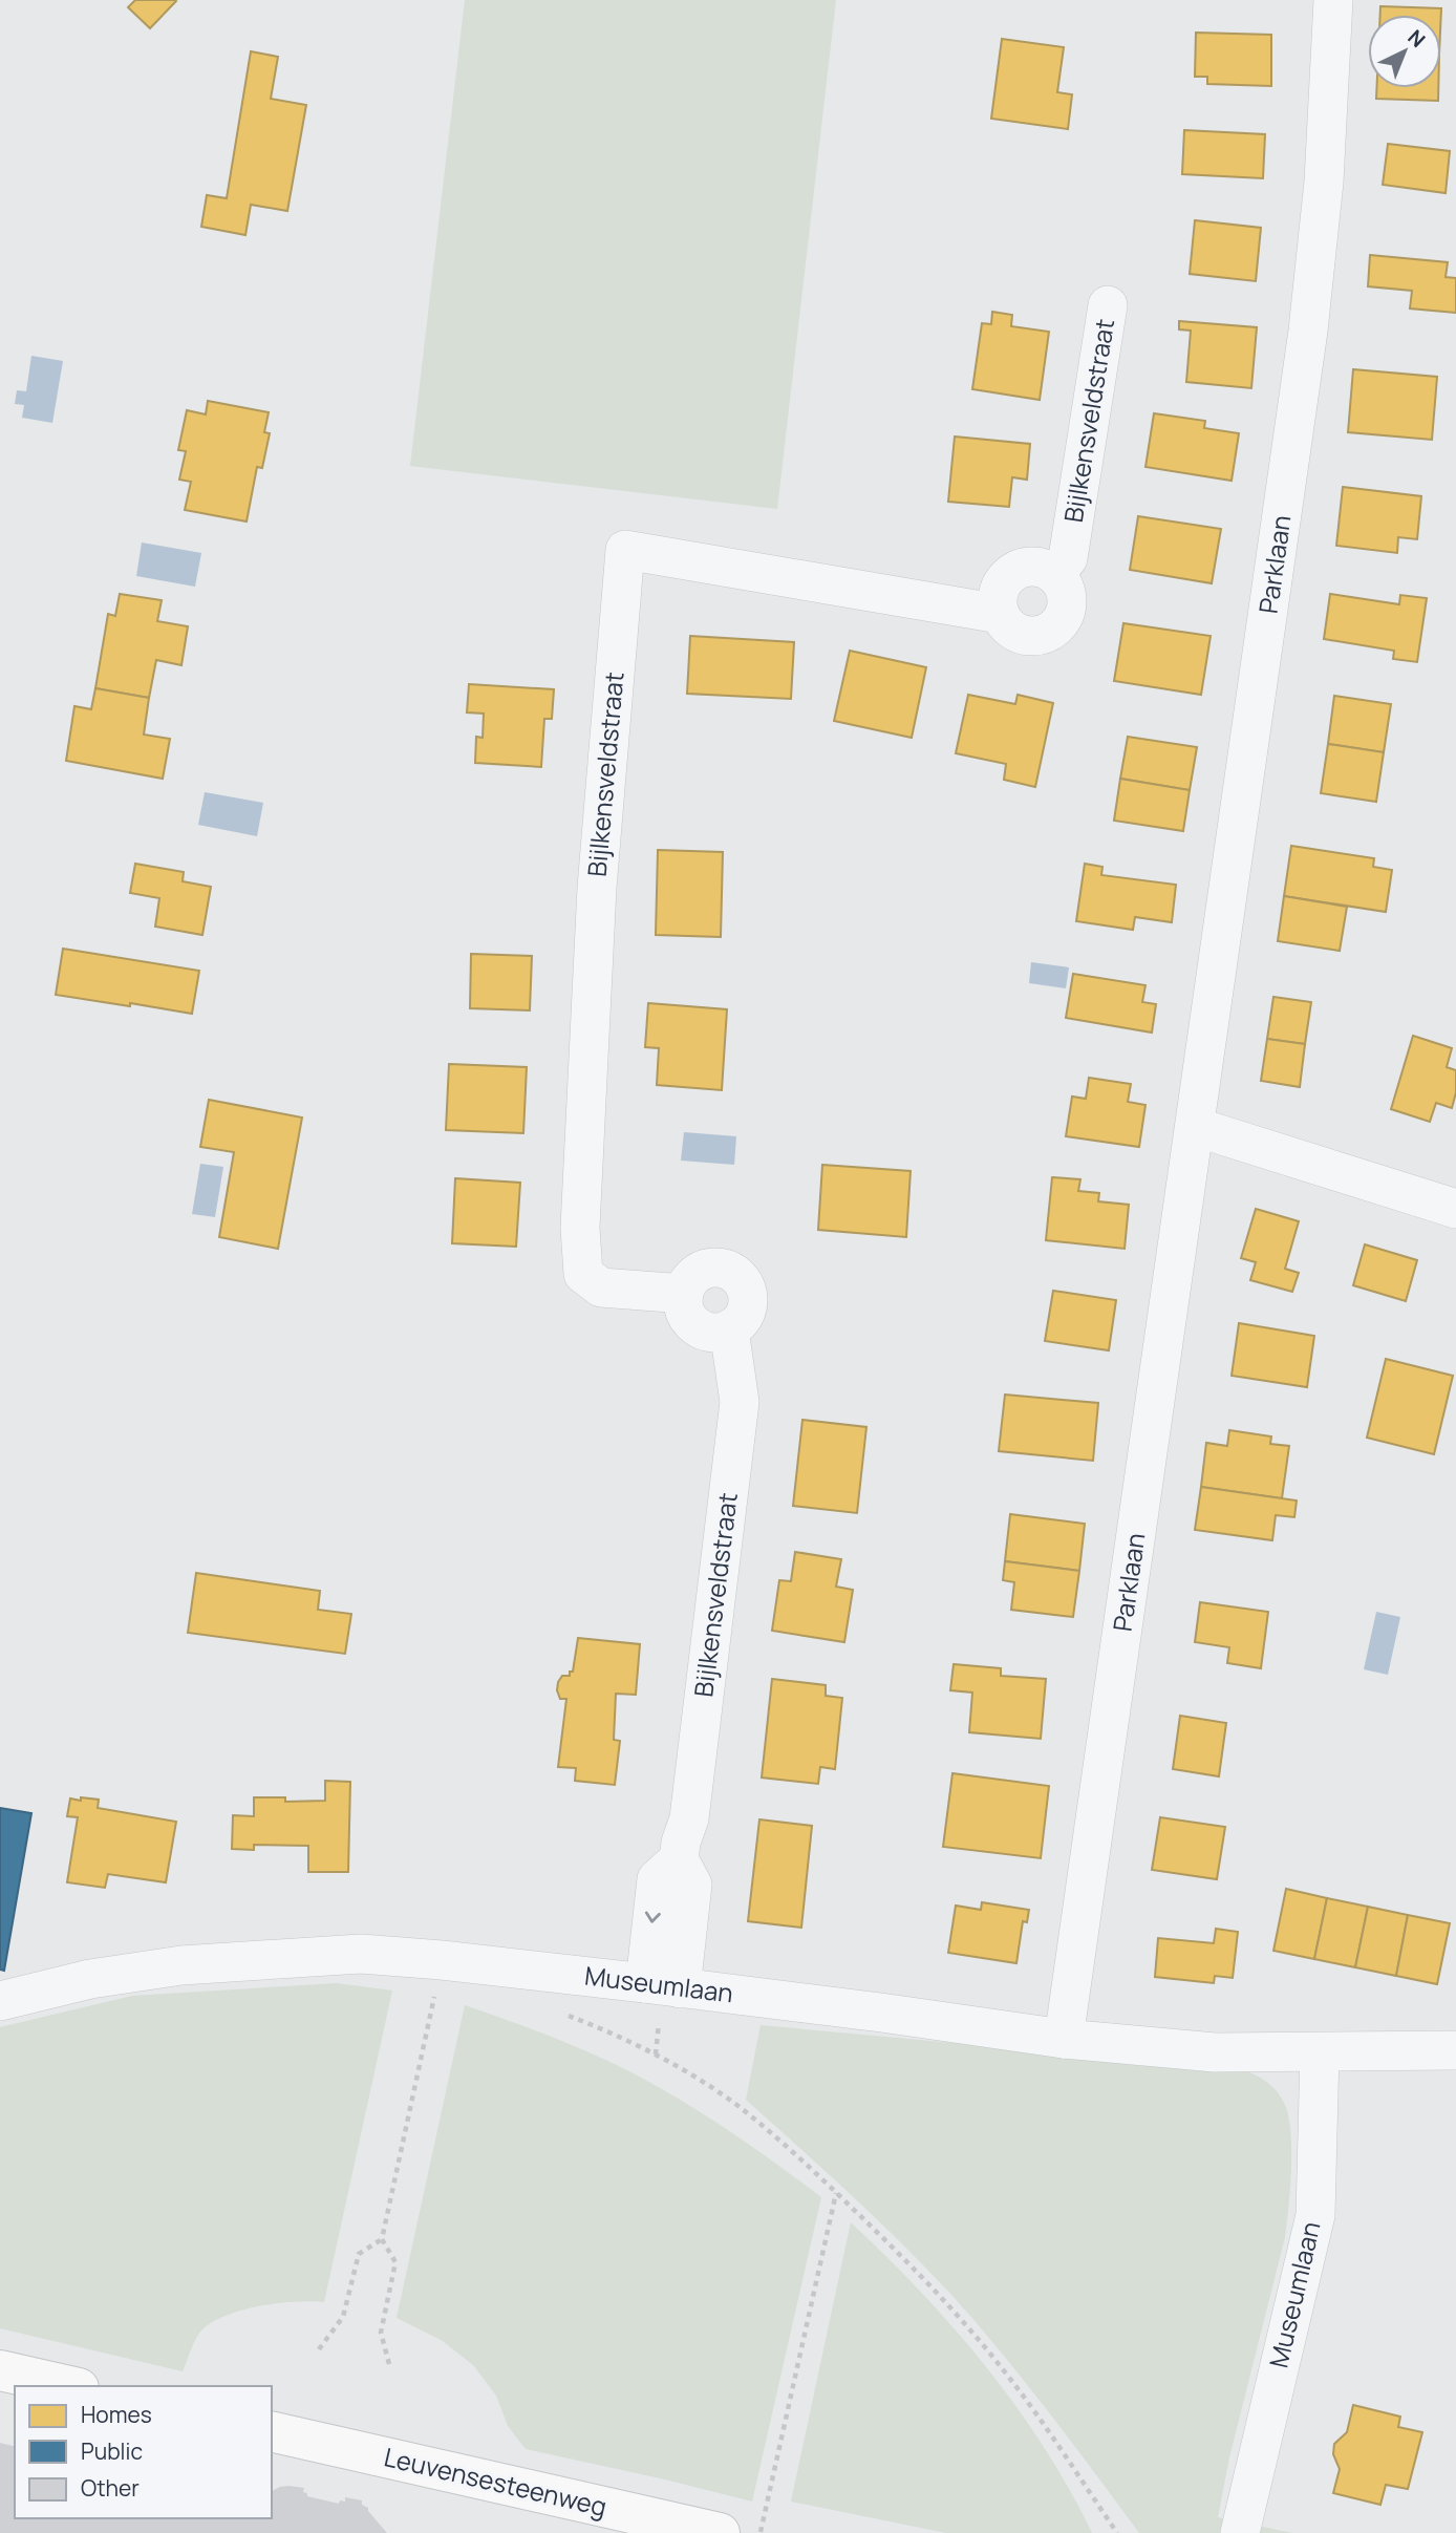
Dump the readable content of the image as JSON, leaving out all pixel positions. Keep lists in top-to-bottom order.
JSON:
{
  "streets": {
    "main road": ["Leuvensesteenweg"],
    "street": ["Bijlkensveldstraat", "Parklaan", "Museumlaan"]
  },
  "crossings": [
    ["Bijlkensveldstraat", "Museumlaan"],
    ["Parklaan", "Museumlaan"]
  ],
  "legend": ["Homes", "Public", "Other"],
  "north": "top right"
}
